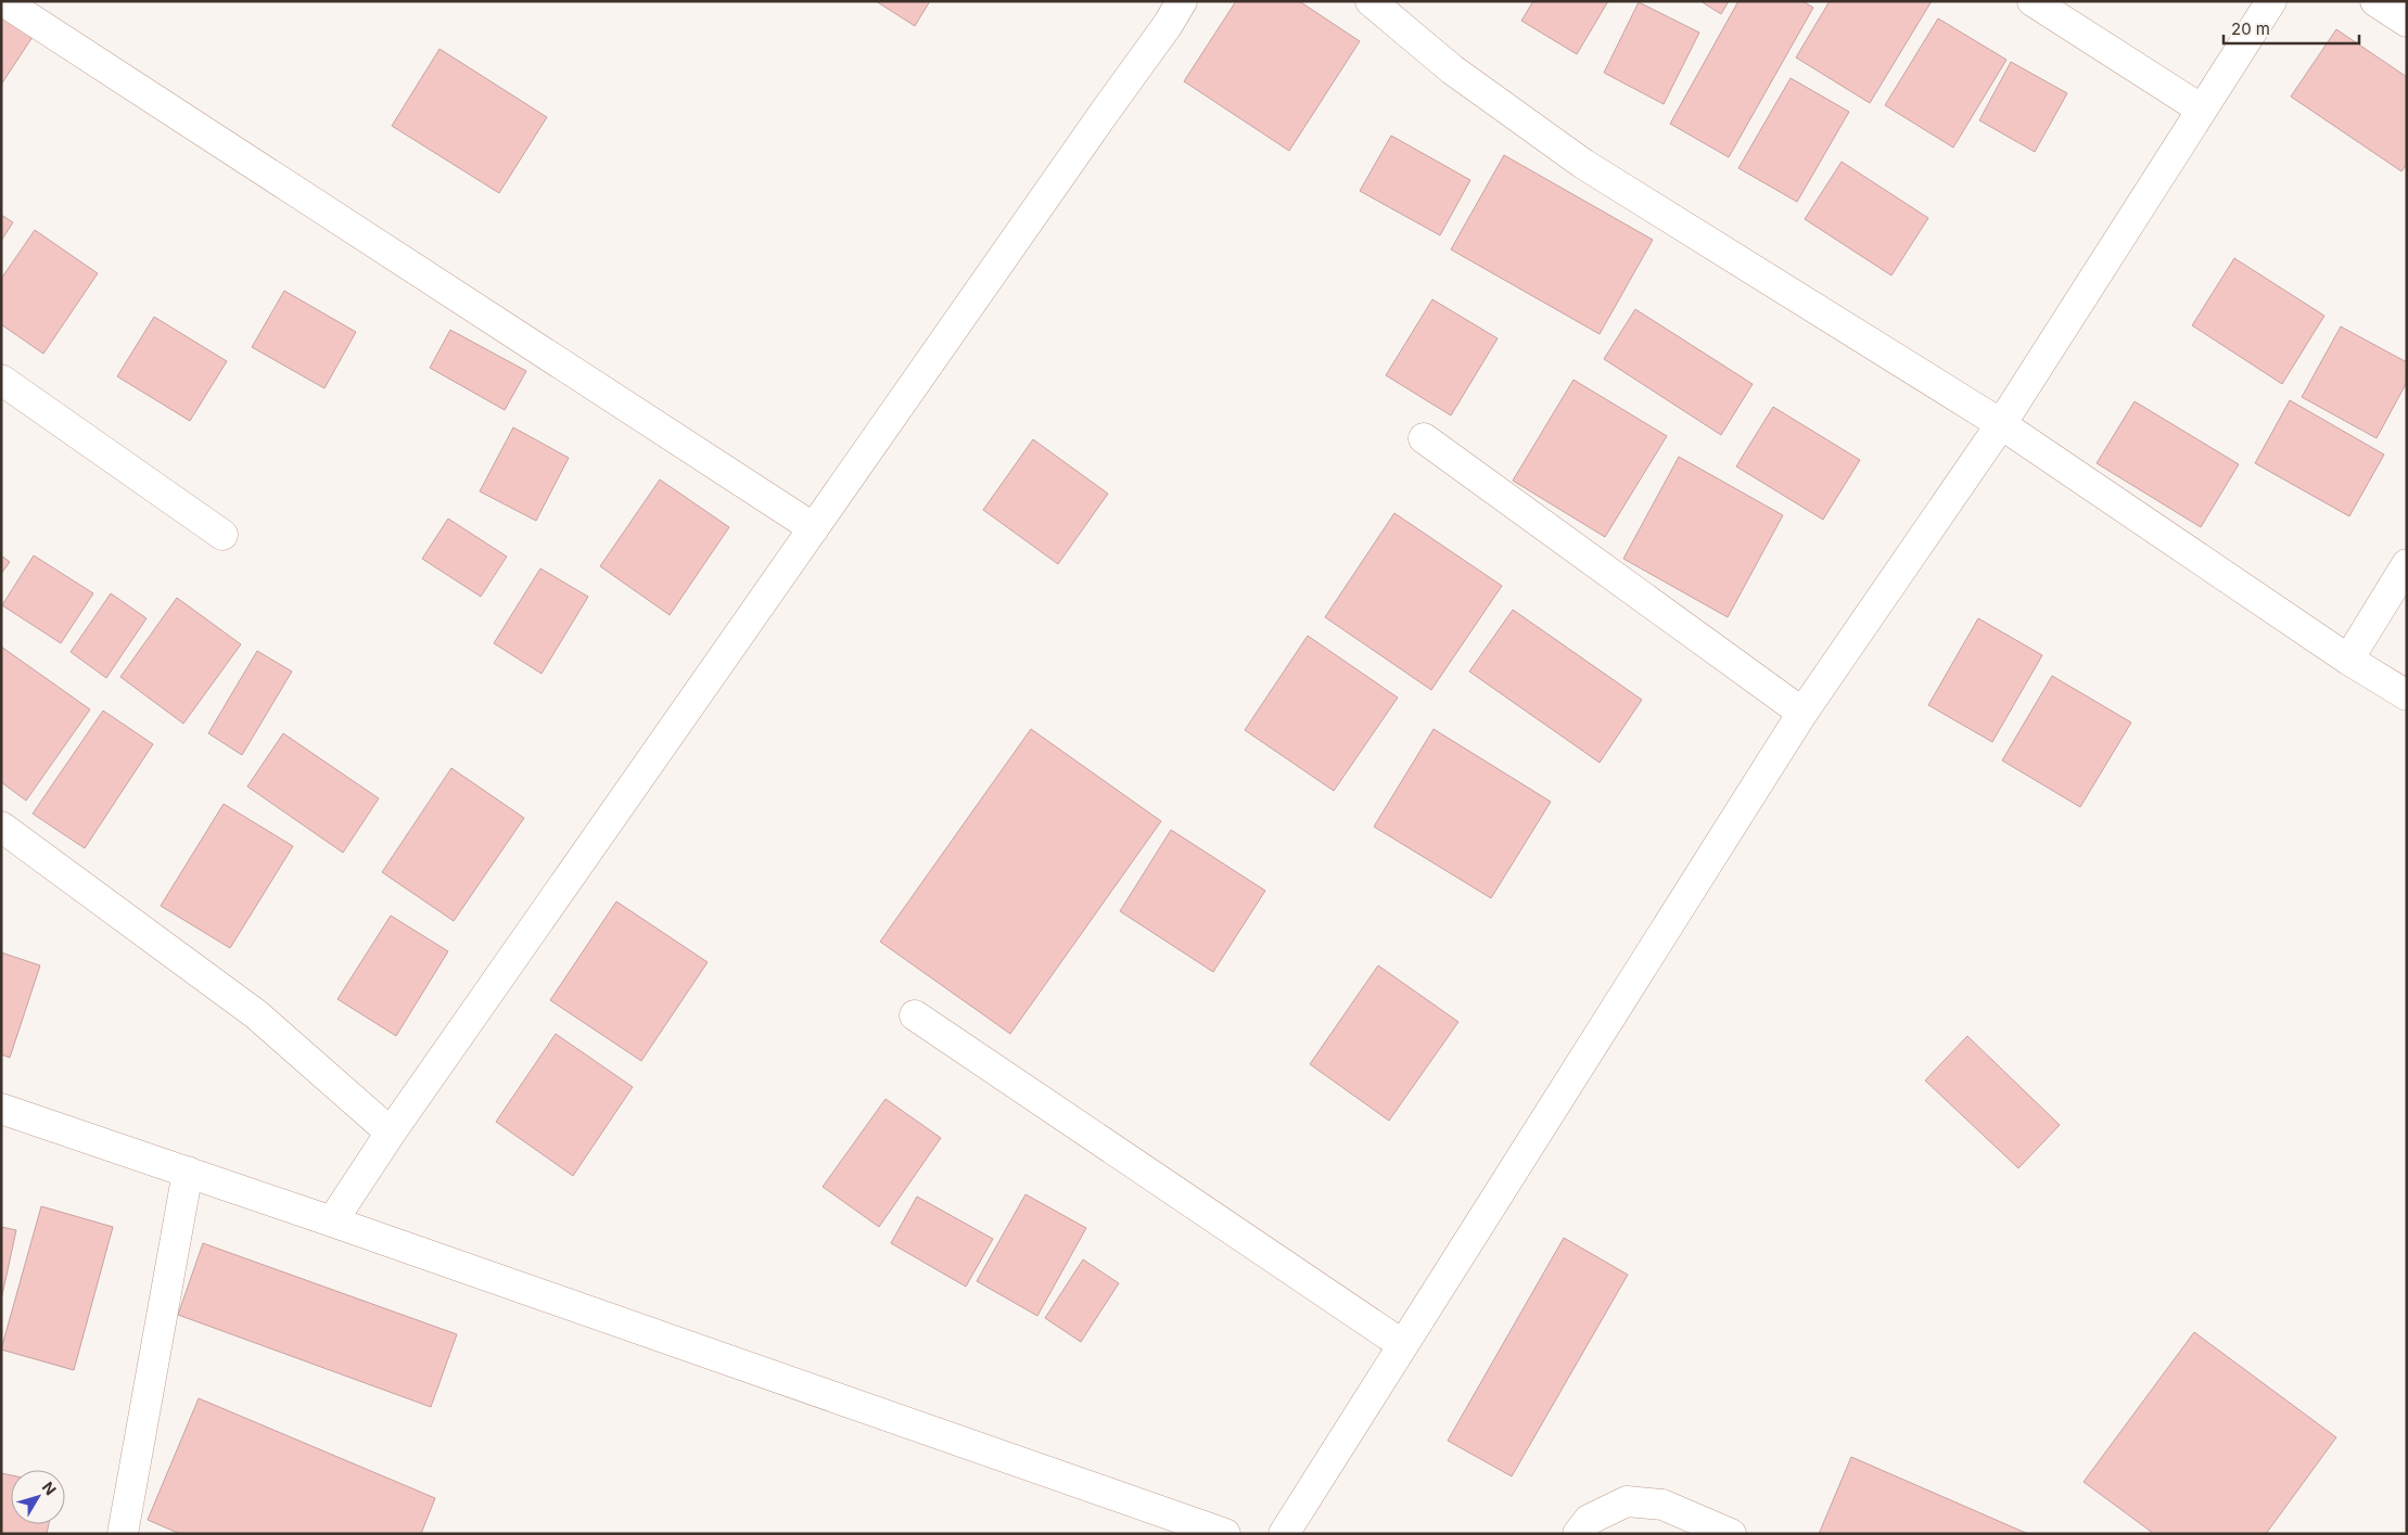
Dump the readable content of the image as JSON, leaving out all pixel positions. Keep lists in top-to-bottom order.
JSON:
{
  "scale_bar": "20 m",
  "north": "top right"
}
